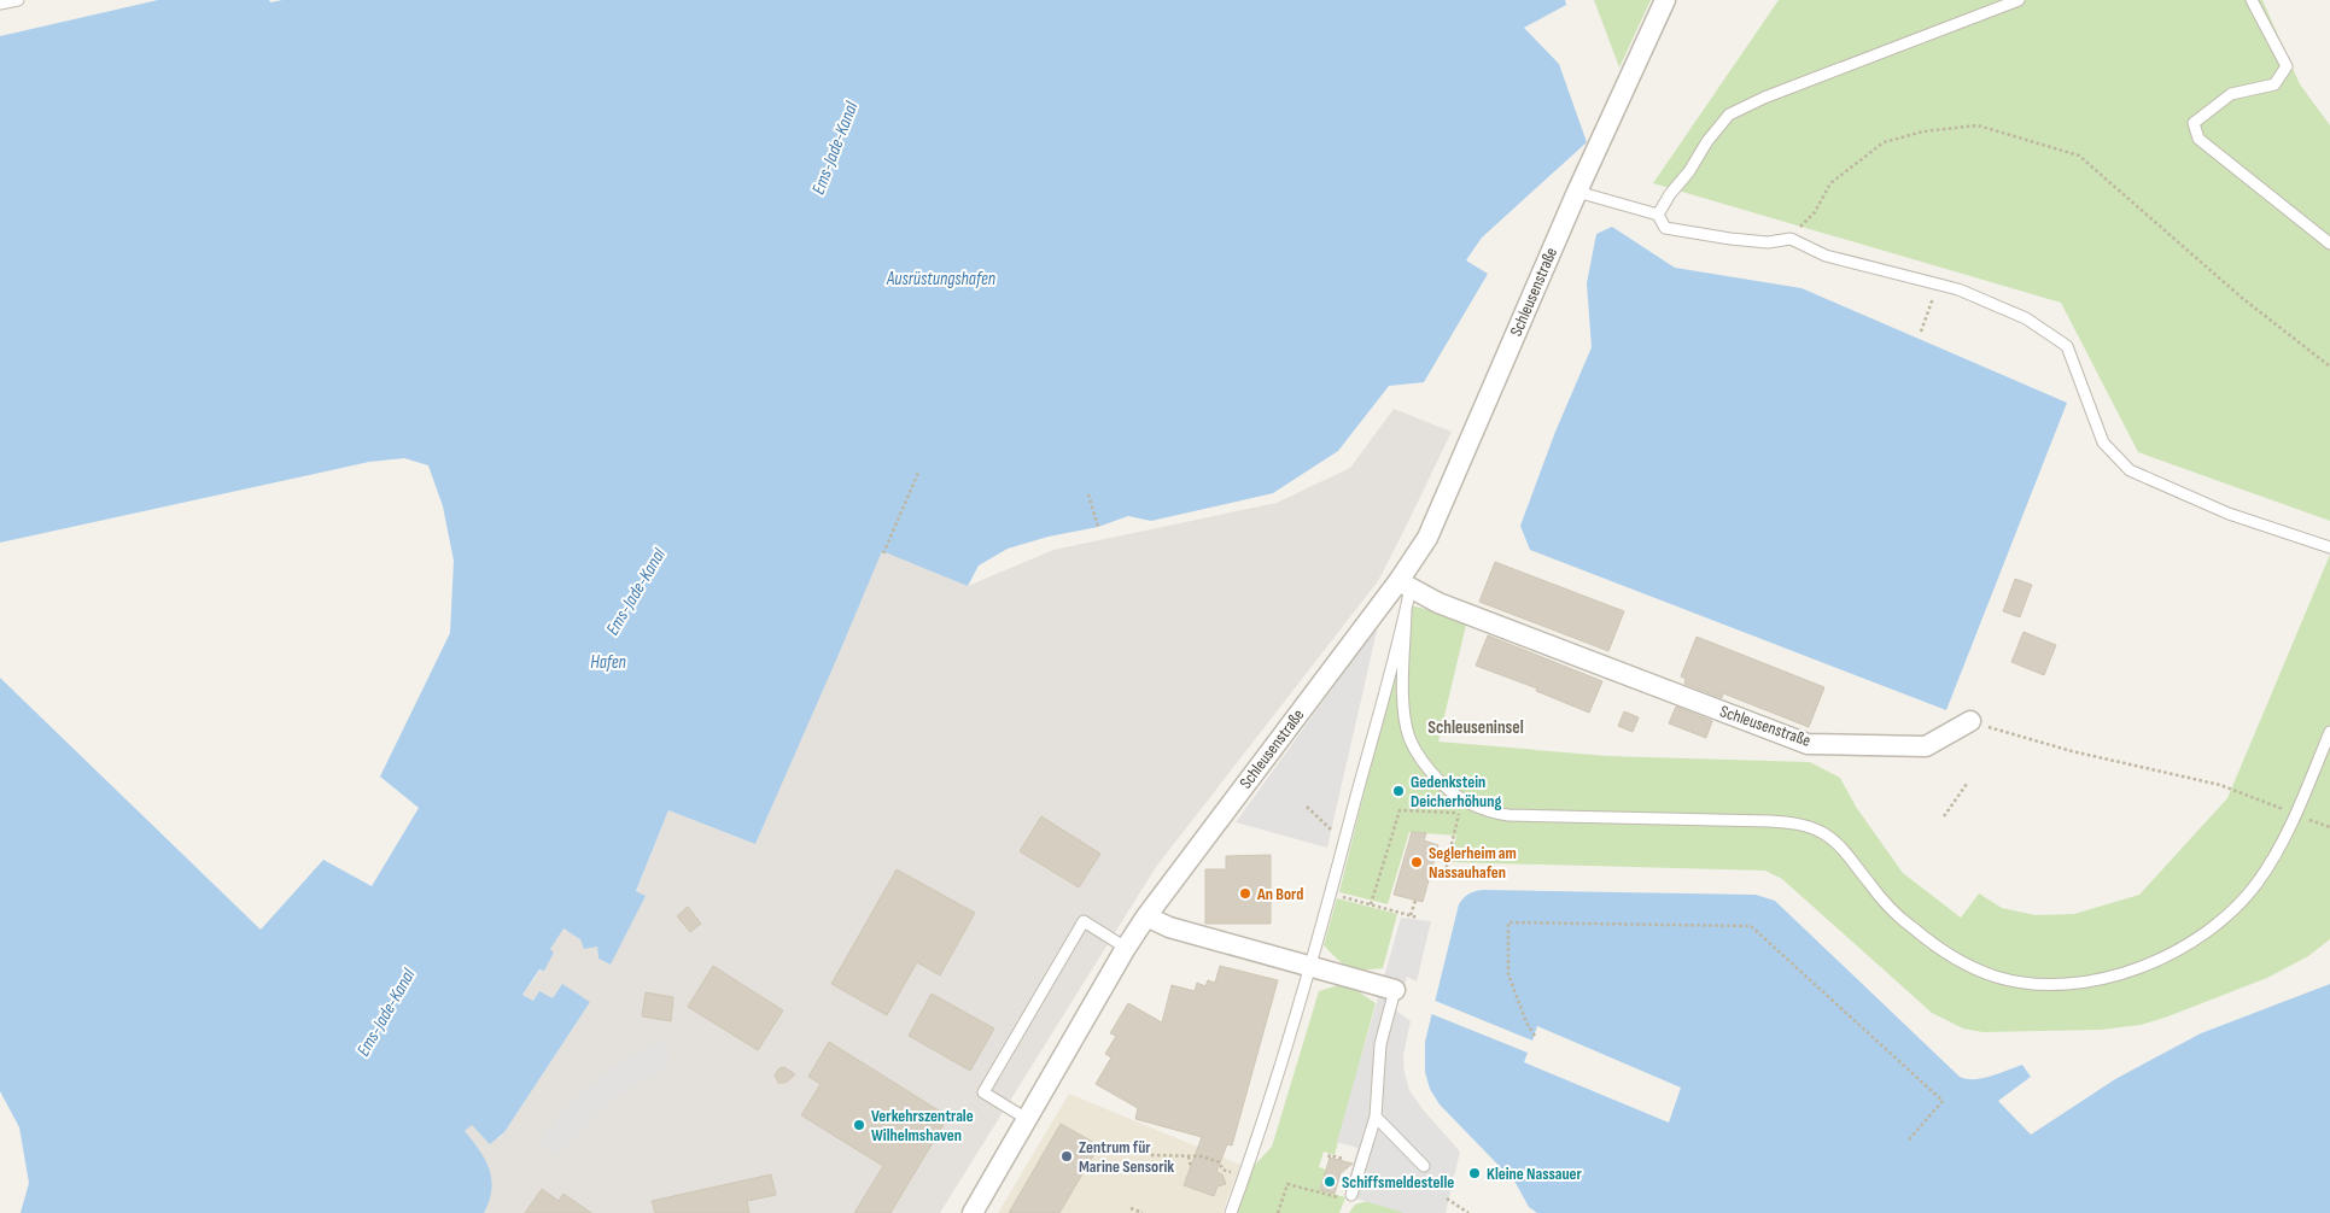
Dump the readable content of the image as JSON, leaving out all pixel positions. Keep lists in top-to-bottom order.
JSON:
{
  "streets": {
    "street": ["Schleusenstraße"]
  },
  "districts": ["Schleuseninsel"],
  "water": ["Ems-Jade-Kanal", "Ausrüstungshafen", "Hafen"],
  "places": [
    "Gedenkstein Deicherhöhung",
    "Seglerheim am Nassauhafen",
    "An Bord",
    "Verkehrszentrale Wilhelmshaven",
    "Zentrum für Marine Sensorik",
    "Kleine Nassauer",
    "Schiffsmeldestelle"
  ]
}
